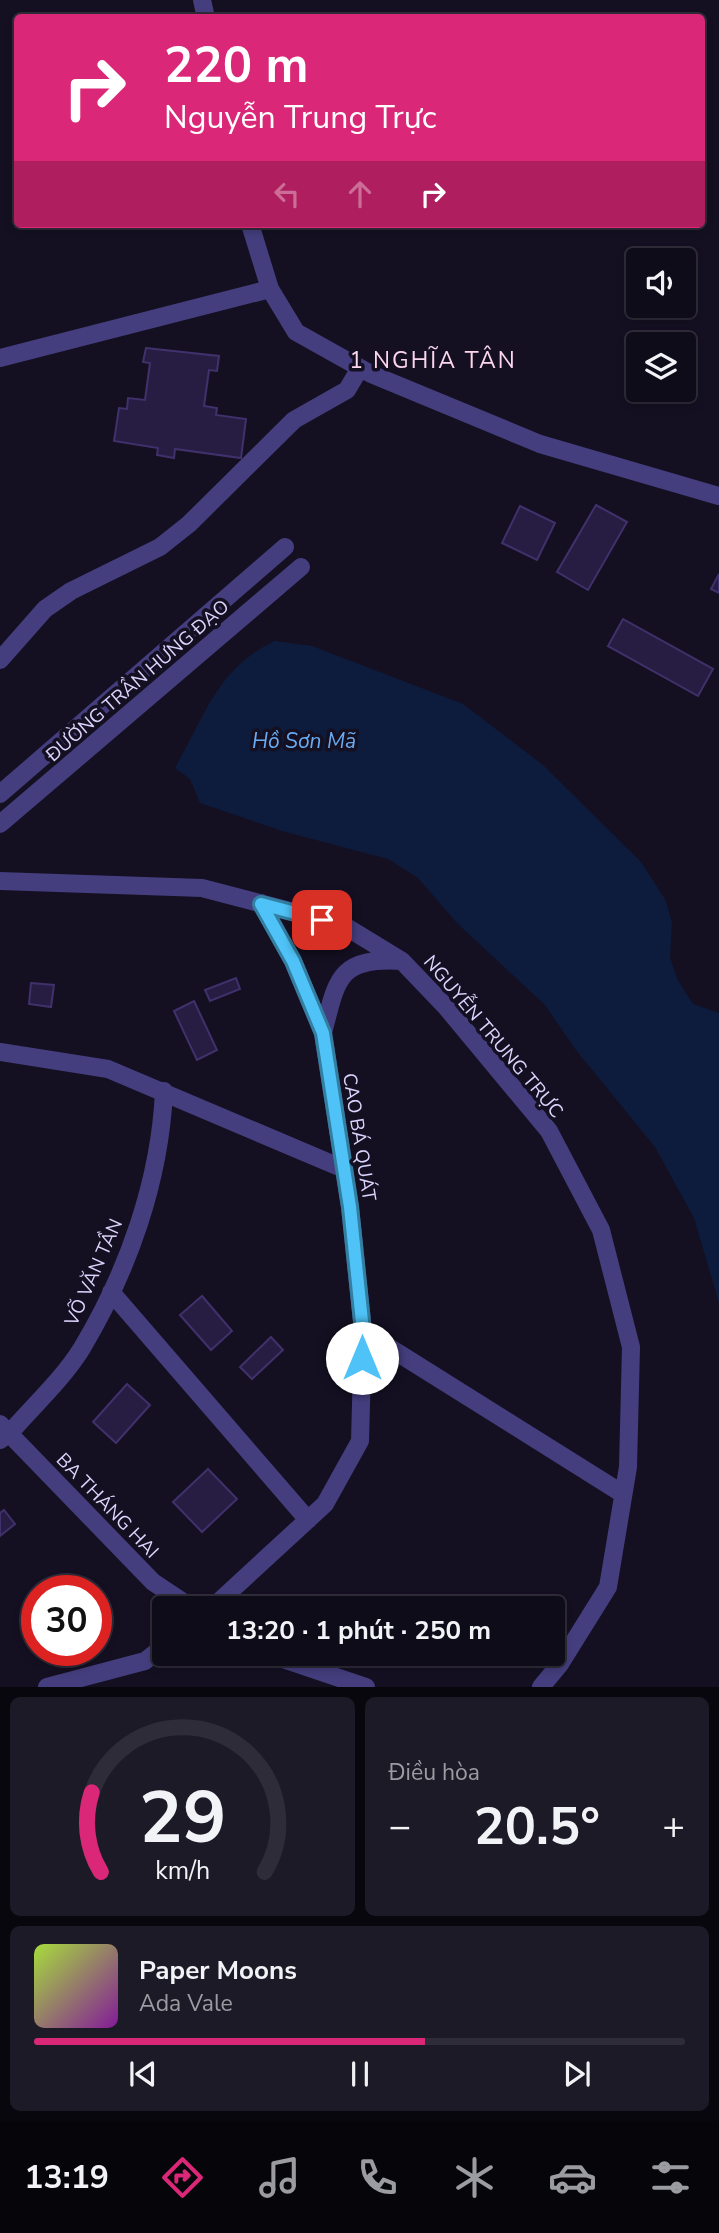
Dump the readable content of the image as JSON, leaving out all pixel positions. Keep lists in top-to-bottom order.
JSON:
{
  "streets": {
    "street": [
      "ĐƯỜNG TRẦN HƯNG ĐẠO",
      "NGUYỄN TRUNG TRỰC",
      "CAO BÁ QUÁT",
      "VÕ VĂN TẦN",
      "BA THÁNG HAI"
    ]
  },
  "crossings": [
    ["NGUYỄN TRUNG TRỰC", "CAO BÁ QUÁT"],
    ["VÕ VĂN TẦN", "BA THÁNG HAI"]
  ],
  "districts": ["1 NGHĨA TÂN"],
  "water": ["Hồ Sơn Mã"],
  "page": {
    "turn": ["220 m", "Nguyễn Trung Trực"],
    "limit": "30",
    "trip": "13:20 · 1 phút · 250 m",
    "tile": "Điều hòa",
    "heat": ["−", "20.5°", "+"],
    "song": ["Paper Moons", "Ada Vale"],
    "tabs": "13:19",
    "gauge": ["29", "km/h"]
  }
}
